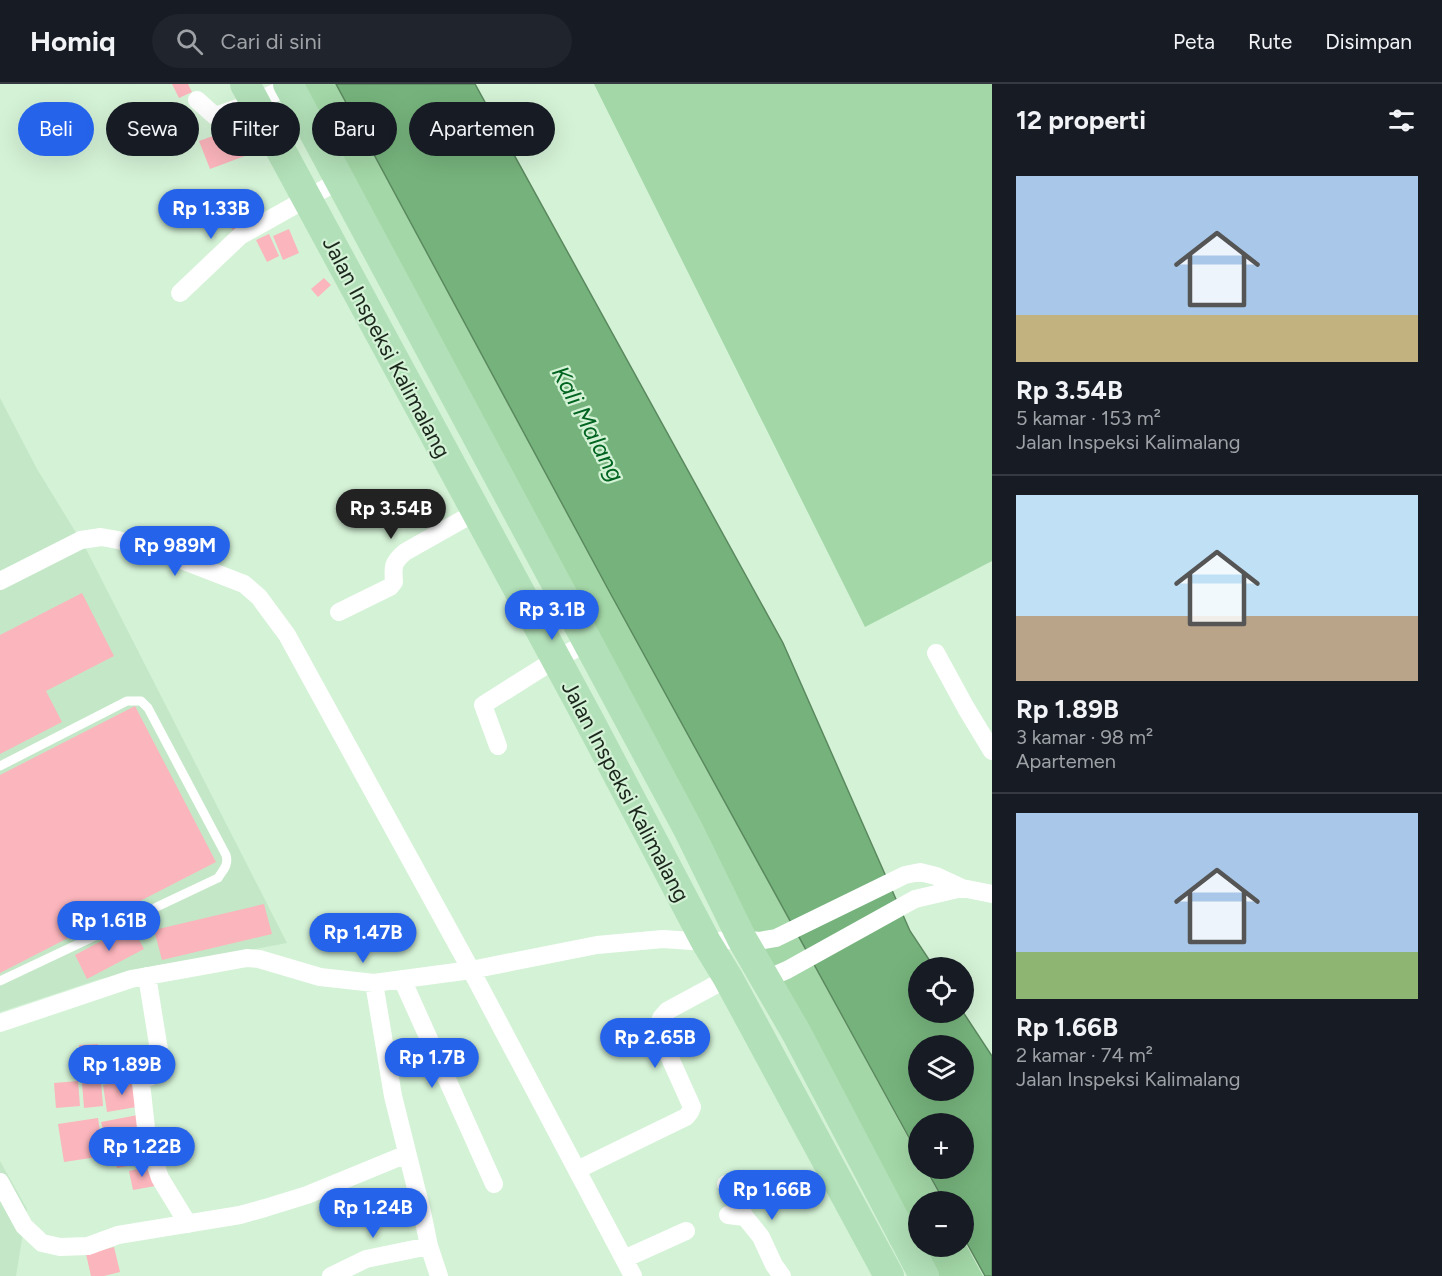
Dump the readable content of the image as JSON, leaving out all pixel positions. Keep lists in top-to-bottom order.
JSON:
{
  "streets": {
    "main road": ["Jalan Inspeksi Kalimalang"]
  },
  "water": ["Kali Malang"],
  "page": {
    "header": "Homiq",
    "search": "Cari di sini",
    "nav": ["Peta", "Rute", "Disimpan"],
    "heading": "12 properti",
    "chip": [
      "Beli",
      "Sewa",
      "Filter",
      "Baru",
      "Apartemen"
    ],
    "list": [
      {
        "name": "Rp 3.54B",
        "note": "5 kamar · 153 m² · Jalan Inspeksi Kalimalang"
      },
      {
        "name": "Rp 1.89B",
        "note": "3 kamar · 98 m² · Apartemen"
      },
      {
        "name": "Rp 1.66B",
        "note": "2 kamar · 74 m² · Jalan Inspeksi Kalimalang"
      }
    ],
    "price": [
      "Rp 1.33B",
      "Rp 3.54B",
      "Rp 989M",
      "Rp 3.1B",
      "Rp 1.61B",
      "Rp 1.47B",
      "Rp 2.65B",
      "Rp 1.7B",
      "Rp 1.89B",
      "Rp 1.22B",
      "Rp 1.66B",
      "Rp 1.24B"
    ],
    "map_buttons": ["+", "−"]
  }
}
